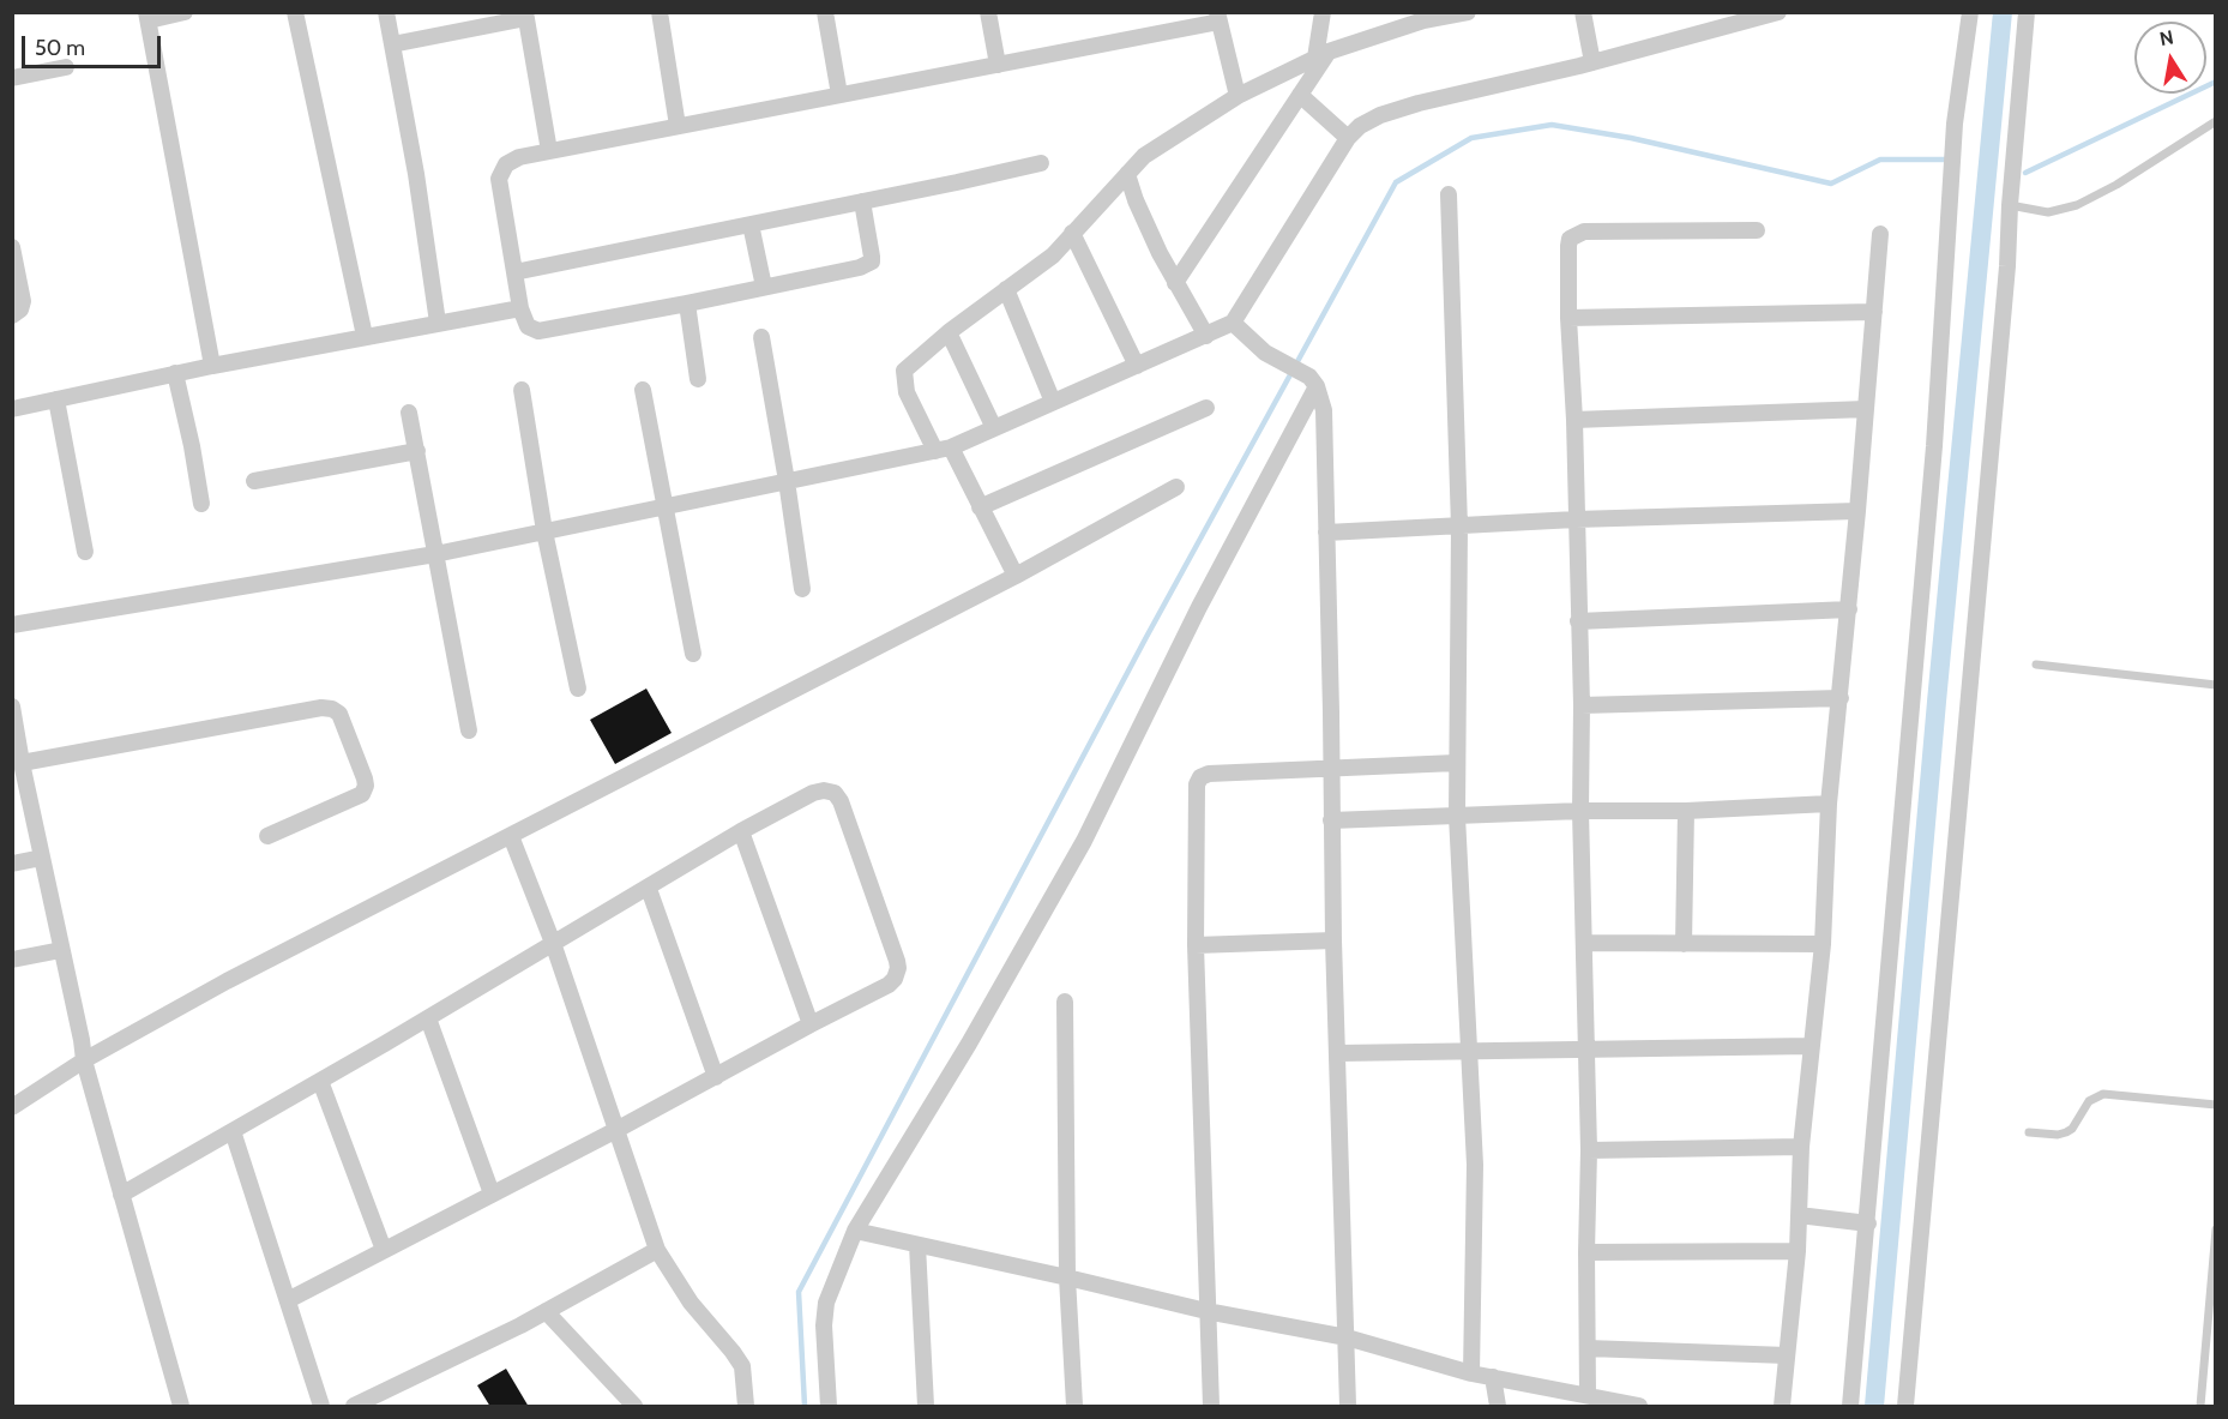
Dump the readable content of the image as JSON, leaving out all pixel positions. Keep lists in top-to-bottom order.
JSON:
{
  "scale_bar": "50 m",
  "north": "top"
}
